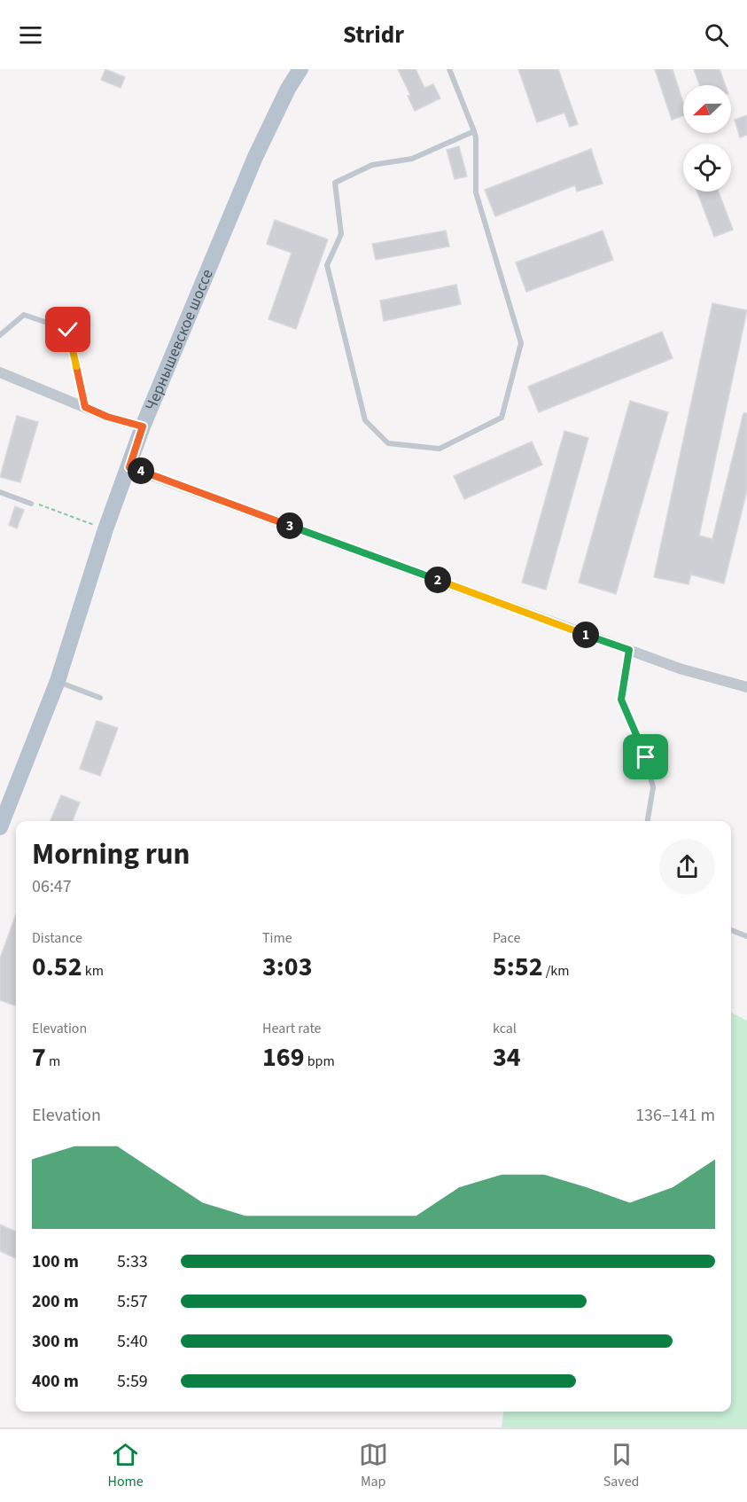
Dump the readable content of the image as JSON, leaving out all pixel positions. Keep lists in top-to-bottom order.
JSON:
{
  "streets": {
    "main road": ["Чернышевское шоссе"]
  },
  "north": "left",
  "page": {
    "header": "Stridr",
    "pins": [
      "4",
      "3",
      "2",
      "1"
    ],
    "heading": ["Morning run", "06:47"],
    "stats": [
      ["Distance", "0.52 km"],
      ["Time", "3:03"],
      ["Pace", "5:52 /km"],
      ["Elevation", "7 m"],
      ["Heart rate", "169 bpm"],
      ["kcal", "34"]
    ],
    "chart": ["Elevation", "136–141 m"],
    "list": [
      {
        "name": "100 m",
        "note": "5:33"
      },
      {
        "name": "200 m",
        "note": "5:57"
      },
      {
        "name": "300 m",
        "note": "5:40"
      },
      {
        "name": "400 m",
        "note": "5:59"
      }
    ],
    "tabs": ["Home", "Map", "Saved"]
  }
}
